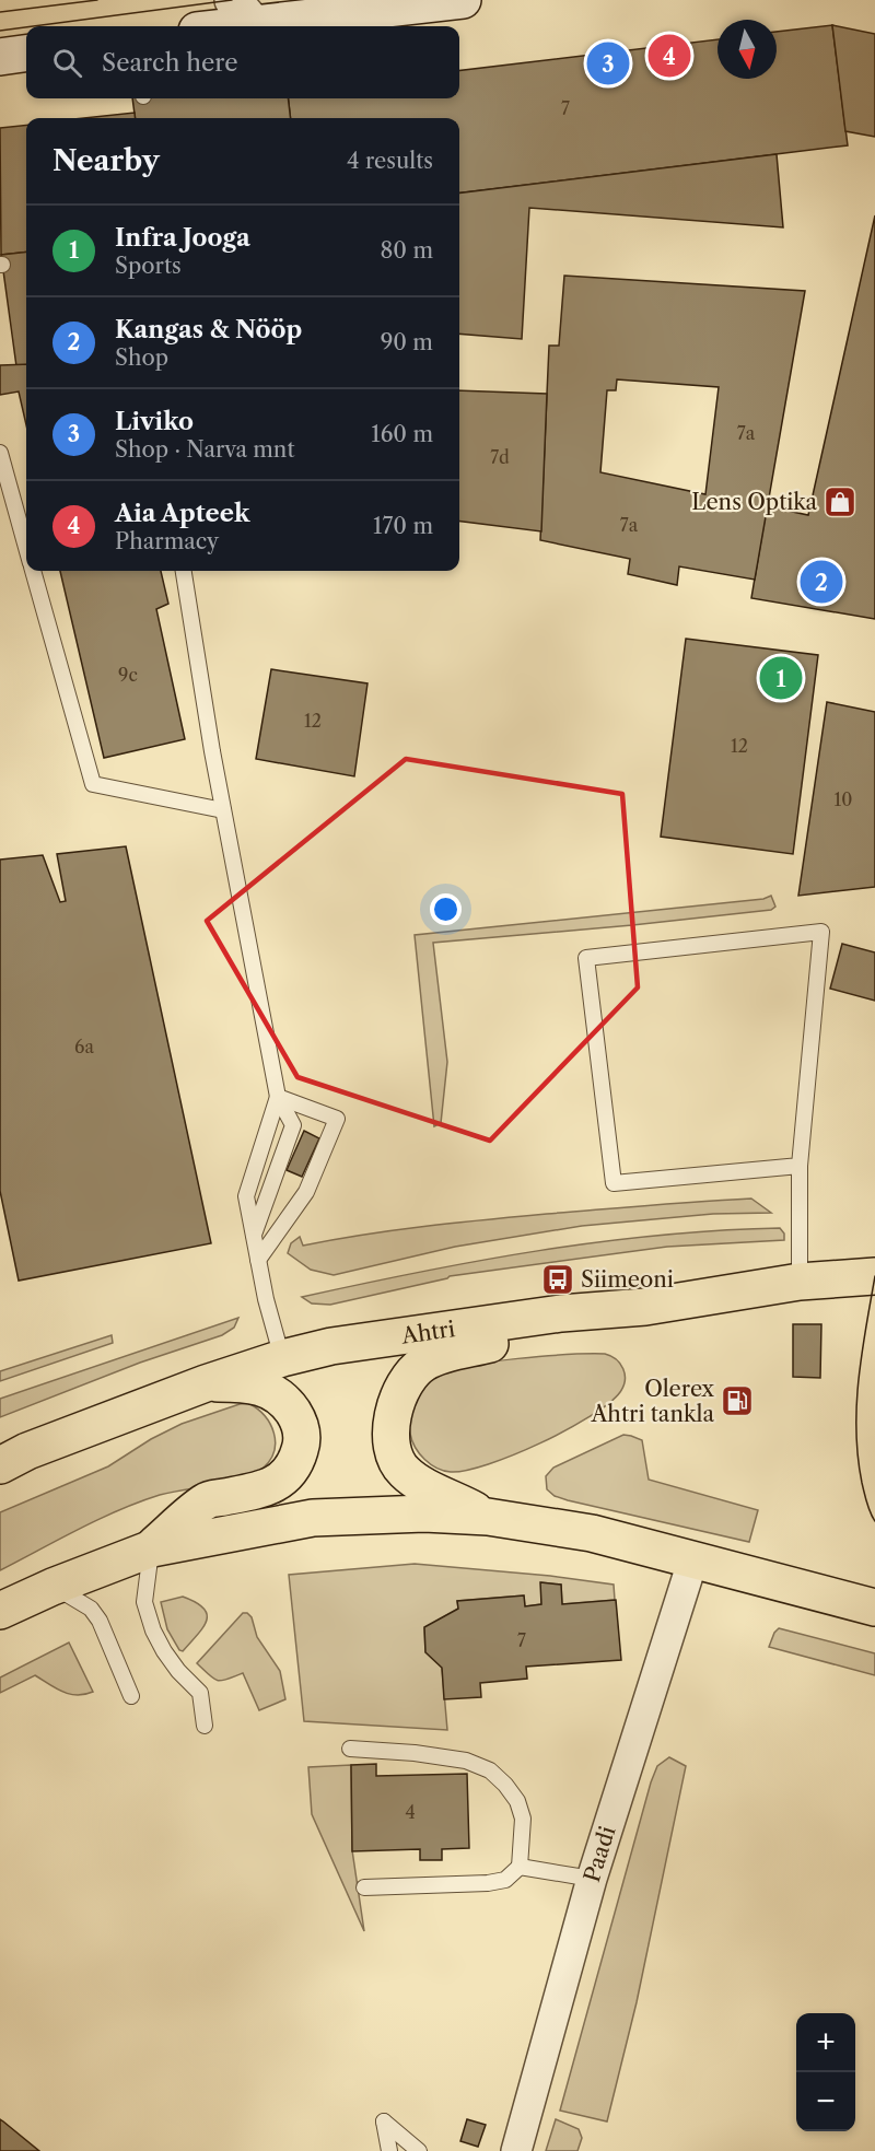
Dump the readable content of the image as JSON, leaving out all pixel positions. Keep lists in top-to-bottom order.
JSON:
{
  "streets": {
    "main road": ["Ahtri"],
    "street": ["Paadi"]
  },
  "places": {
    "shop": ["Lens Optika"],
    "bus stop": ["Siimeoni"],
    "fuel station": ["Olerex Ahtri tankla"]
  },
  "house_numbers": [
    "7",
    "7a",
    "7d",
    "7a",
    "9c",
    "12",
    "12",
    "10",
    "6a",
    "7",
    "4"
  ],
  "north": "bottom",
  "page": {
    "search": "Search here",
    "pins": [
      "4",
      "3",
      "2",
      "1"
    ],
    "heading": ["Nearby", "4 results"],
    "list": [
      {
        "mark": "1",
        "name": "Infra Jooga",
        "note": "Sports",
        "value": "80 m"
      },
      {
        "mark": "2",
        "name": "Kangas & Nööp",
        "note": "Shop",
        "value": "90 m"
      },
      {
        "mark": "3",
        "name": "Liviko",
        "note": "Shop · Narva mnt",
        "value": "160 m"
      },
      {
        "mark": "4",
        "name": "Aia Apteek",
        "note": "Pharmacy",
        "value": "170 m"
      }
    ],
    "map_buttons": ["+", "−"]
  }
}
